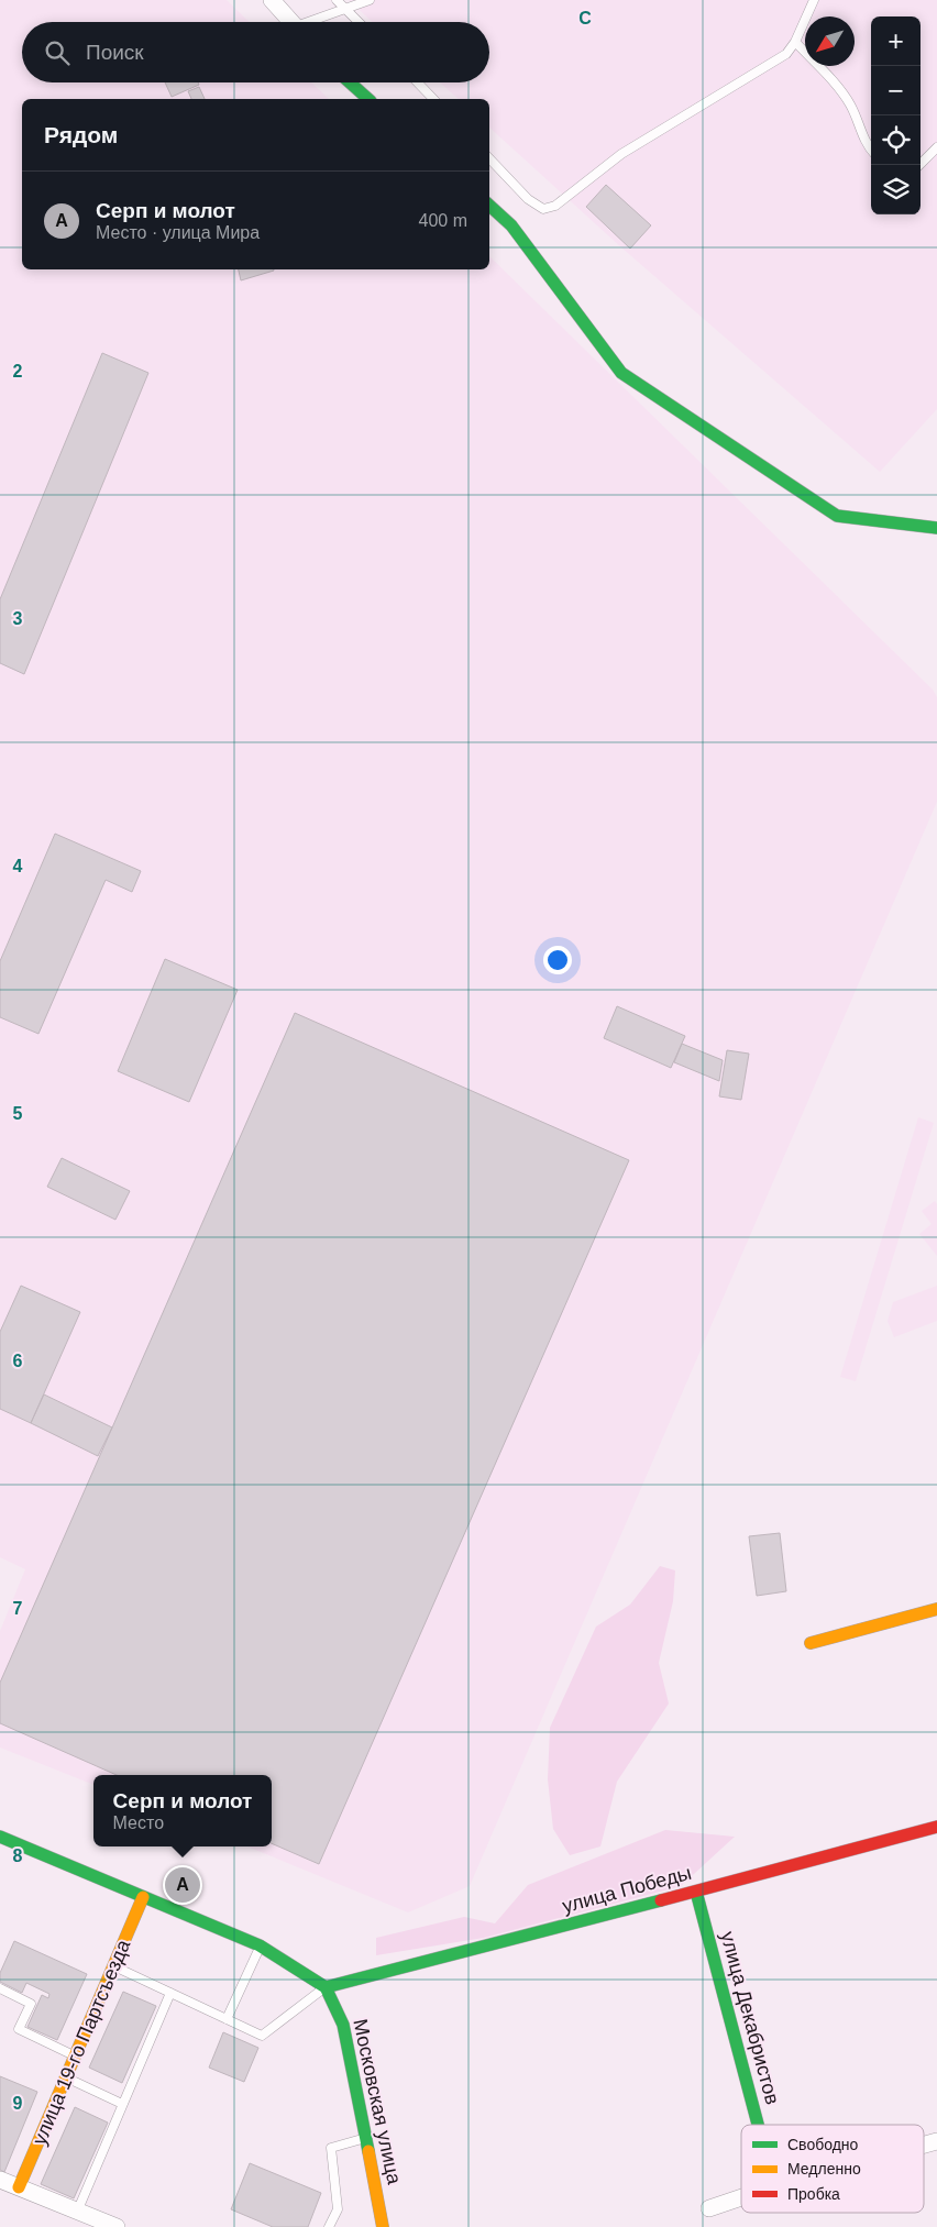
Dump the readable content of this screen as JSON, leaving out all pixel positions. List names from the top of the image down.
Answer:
{
  "streets": {
    "street": [
      "улица Победы",
      "улица Декабристов",
      "улица 19-го Партсъезда",
      "Московская улица"
    ]
  },
  "crossings": [
    ["улица Победы", "улица Декабристов"],
    ["улица Победы", "Московская улица"]
  ],
  "legend": ["Свободно", "Медленно", "Пробка"],
  "north": "bottom left",
  "page": {
    "map_buttons": ["+", "−"],
    "search": "Поиск",
    "heading": "Рядом",
    "list": [
      {
        "mark": "A",
        "name": "Серп и молот",
        "note": "Место · улица Мира",
        "value": "400 m"
      }
    ],
    "popup": ["Серп и молот", "Место"],
    "pins": "A"
  },
  "grid": {
    "columns": ["C"],
    "rows": [
      "2",
      "3",
      "4",
      "5",
      "6",
      "7",
      "8",
      "9"
    ]
  }
}
